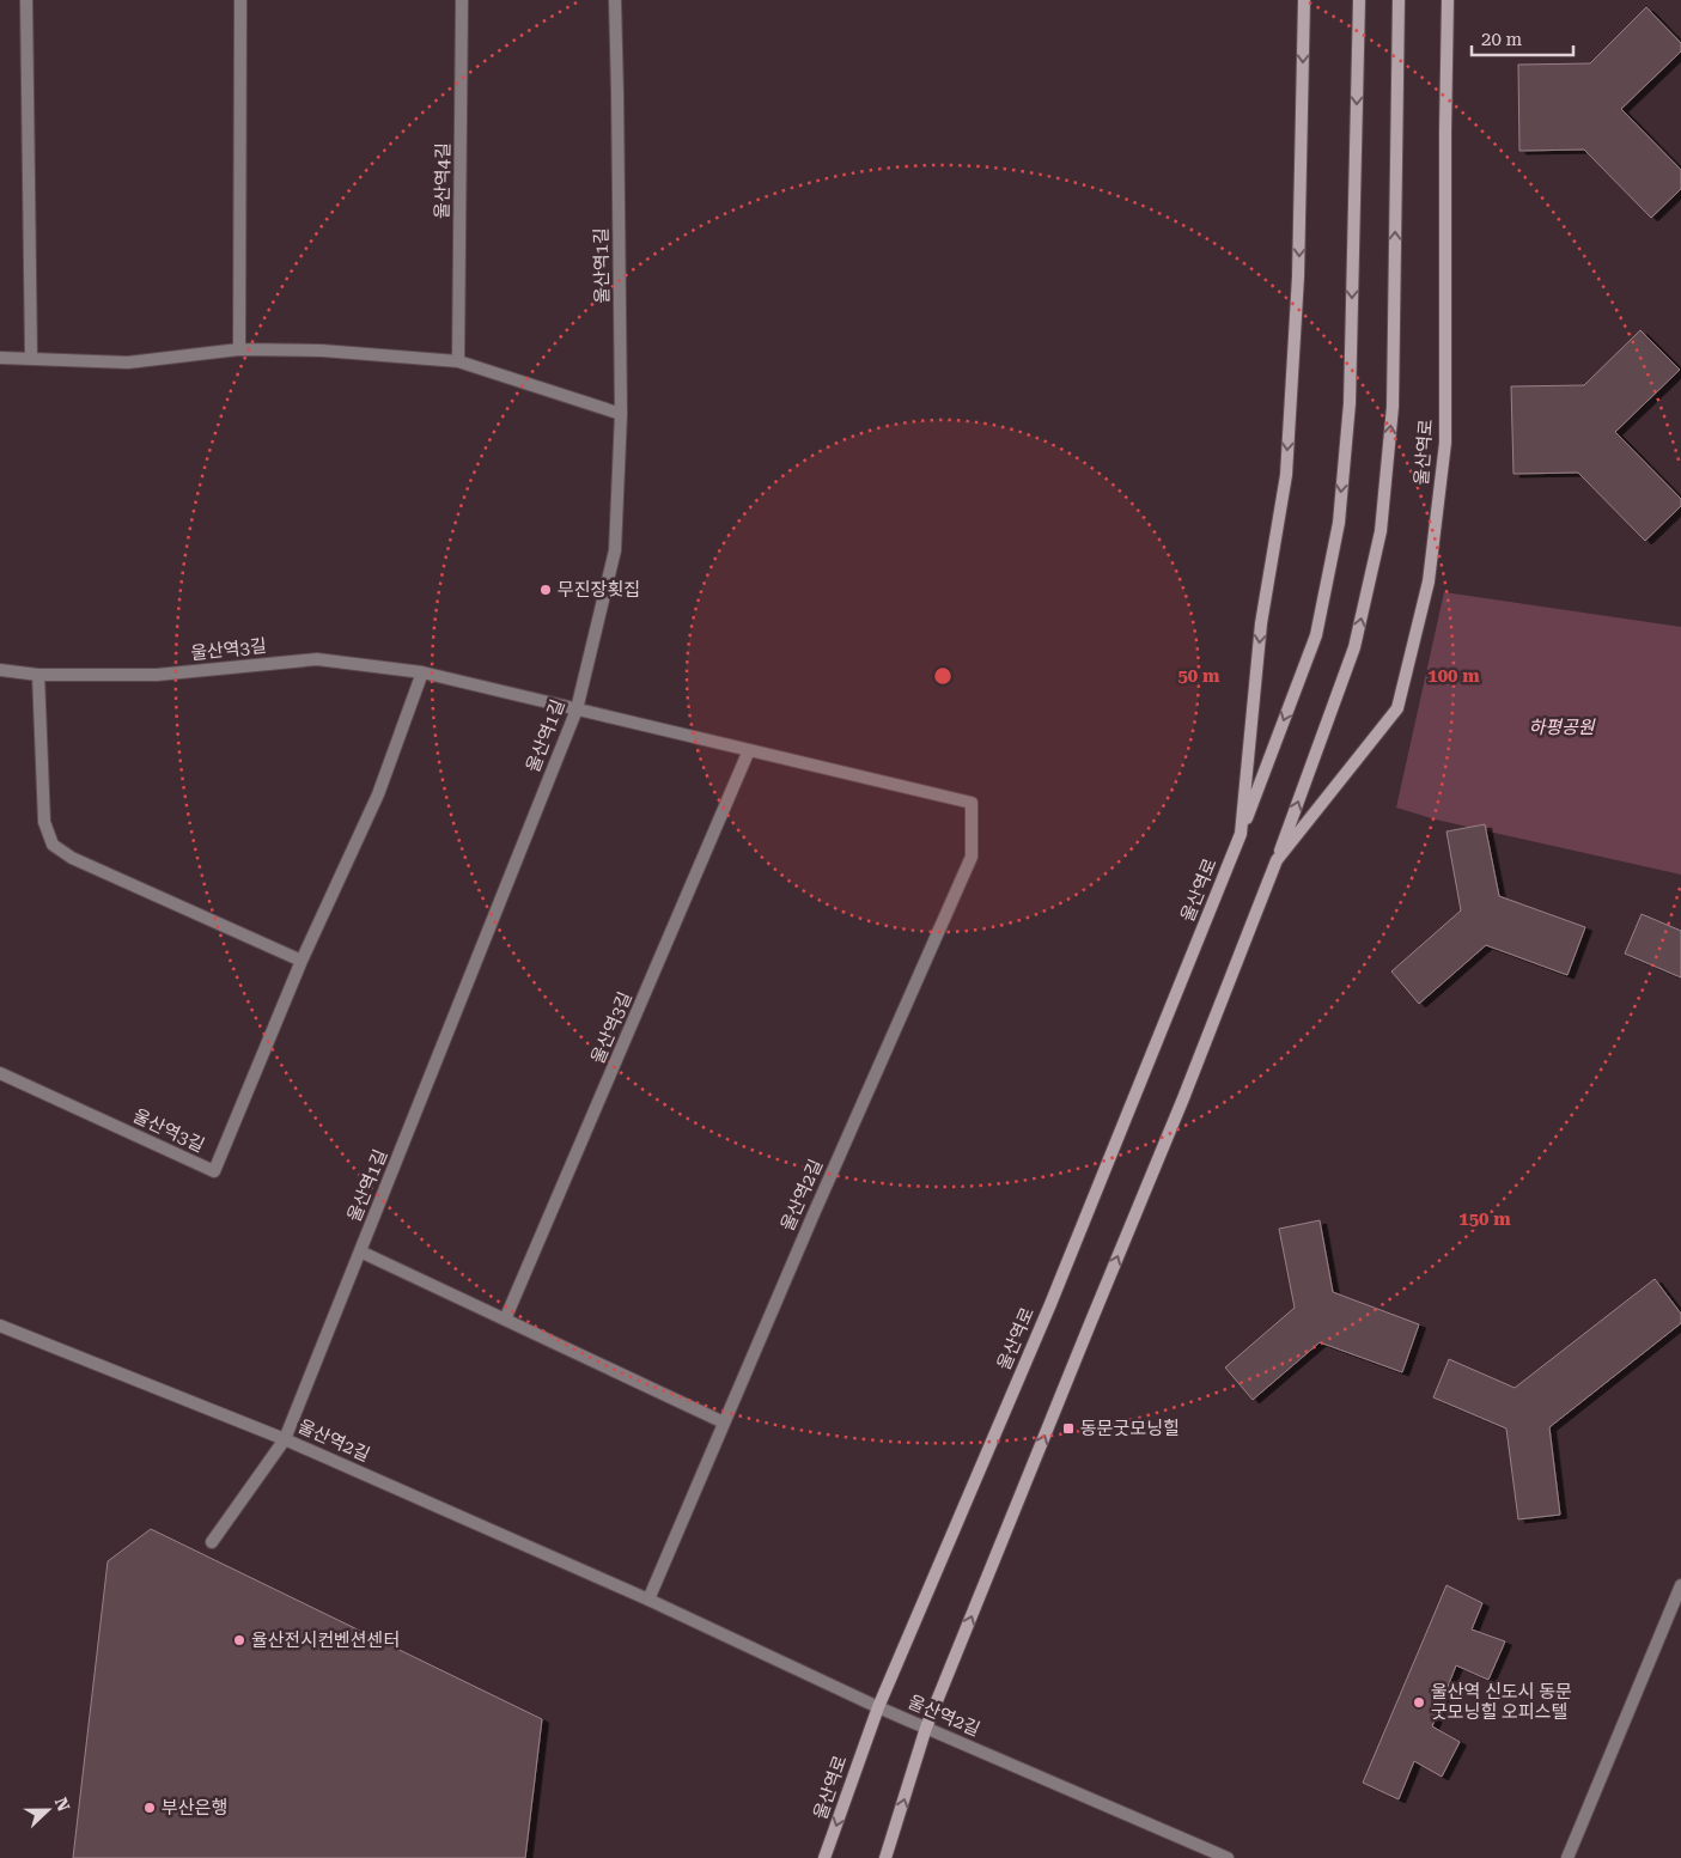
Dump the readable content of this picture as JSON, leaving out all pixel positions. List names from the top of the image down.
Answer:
{
  "streets": {
    "main road": ["울산역로"],
    "street": [
      "울산역4길",
      "울산역1길",
      "울산역3길",
      "울산역2길"
    ]
  },
  "crossings": [
    ["울산역1길", "울산역3길"],
    ["울산역1길", "울산역2길"],
    ["울산역로", "울산역2길"],
    ["울산역3길", "울산역2길"]
  ],
  "parks": ["하평공원"],
  "places": {
    "other": [
      "무진장횟집",
      "율산전시컨벤션센터",
      "울산역 신도시 동문 굿모닝힐 오피스텔",
      "부산은행"
    ],
    "transit": ["동문굿모닝힐"]
  },
  "scale_bar": "20 m",
  "north": "right",
  "rings": ["50 m", "100 m", "150 m"]
}
